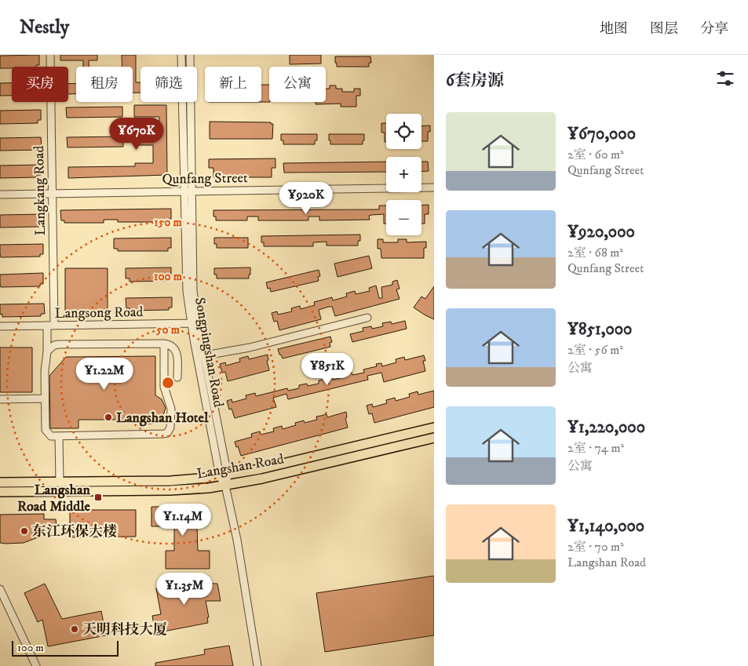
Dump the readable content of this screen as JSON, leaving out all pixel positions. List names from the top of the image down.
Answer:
{
  "streets": {
    "main road": ["Langshan Road"],
    "street": [
      "Qunfang Street",
      "Langkang Road",
      "Langsong Road",
      "Songpingshan Road"
    ]
  },
  "crossings": [
    ["Qunfang Street", "Langkang Road"],
    ["Qunfang Street", "Songpingshan Road"],
    ["Langkang Road", "Langsong Road"],
    ["Langsong Road", "Songpingshan Road"],
    ["Songpingshan Road", "Langshan Road"]
  ],
  "places": {
    "other": ["Langshan Hotel", "东江环保大楼", "天明科技大厦"],
    "transit": ["Langshan Road Middle"]
  },
  "scale_bar": "100 m",
  "page": {
    "header": "Nestly",
    "nav": ["地图", "图层", "分享"],
    "heading": "6套房源",
    "chip": [
      "买房",
      "租房",
      "筛选",
      "新上",
      "公寓"
    ],
    "list": [
      {
        "name": "¥670,000",
        "note": "2室 · 60 m² · Qunfang Street"
      },
      {
        "name": "¥920,000",
        "note": "2室 · 68 m² · Qunfang Street"
      },
      {
        "name": "¥851,000",
        "note": "2室 · 56 m² · 公寓"
      },
      {
        "name": "¥1,220,000",
        "note": "2室 · 74 m² · 公寓"
      },
      {
        "name": "¥1,140,000",
        "note": "2室 · 70 m² · Langshan Road"
      }
    ],
    "map_buttons": ["+", "−"],
    "price": [
      "¥670K",
      "¥920K",
      "¥851K",
      "¥1.22M",
      "¥1.14M",
      "¥1.35M"
    ],
    "scale": "100 m"
  },
  "rings": ["150 m", "100 m", "50 m"]
}
